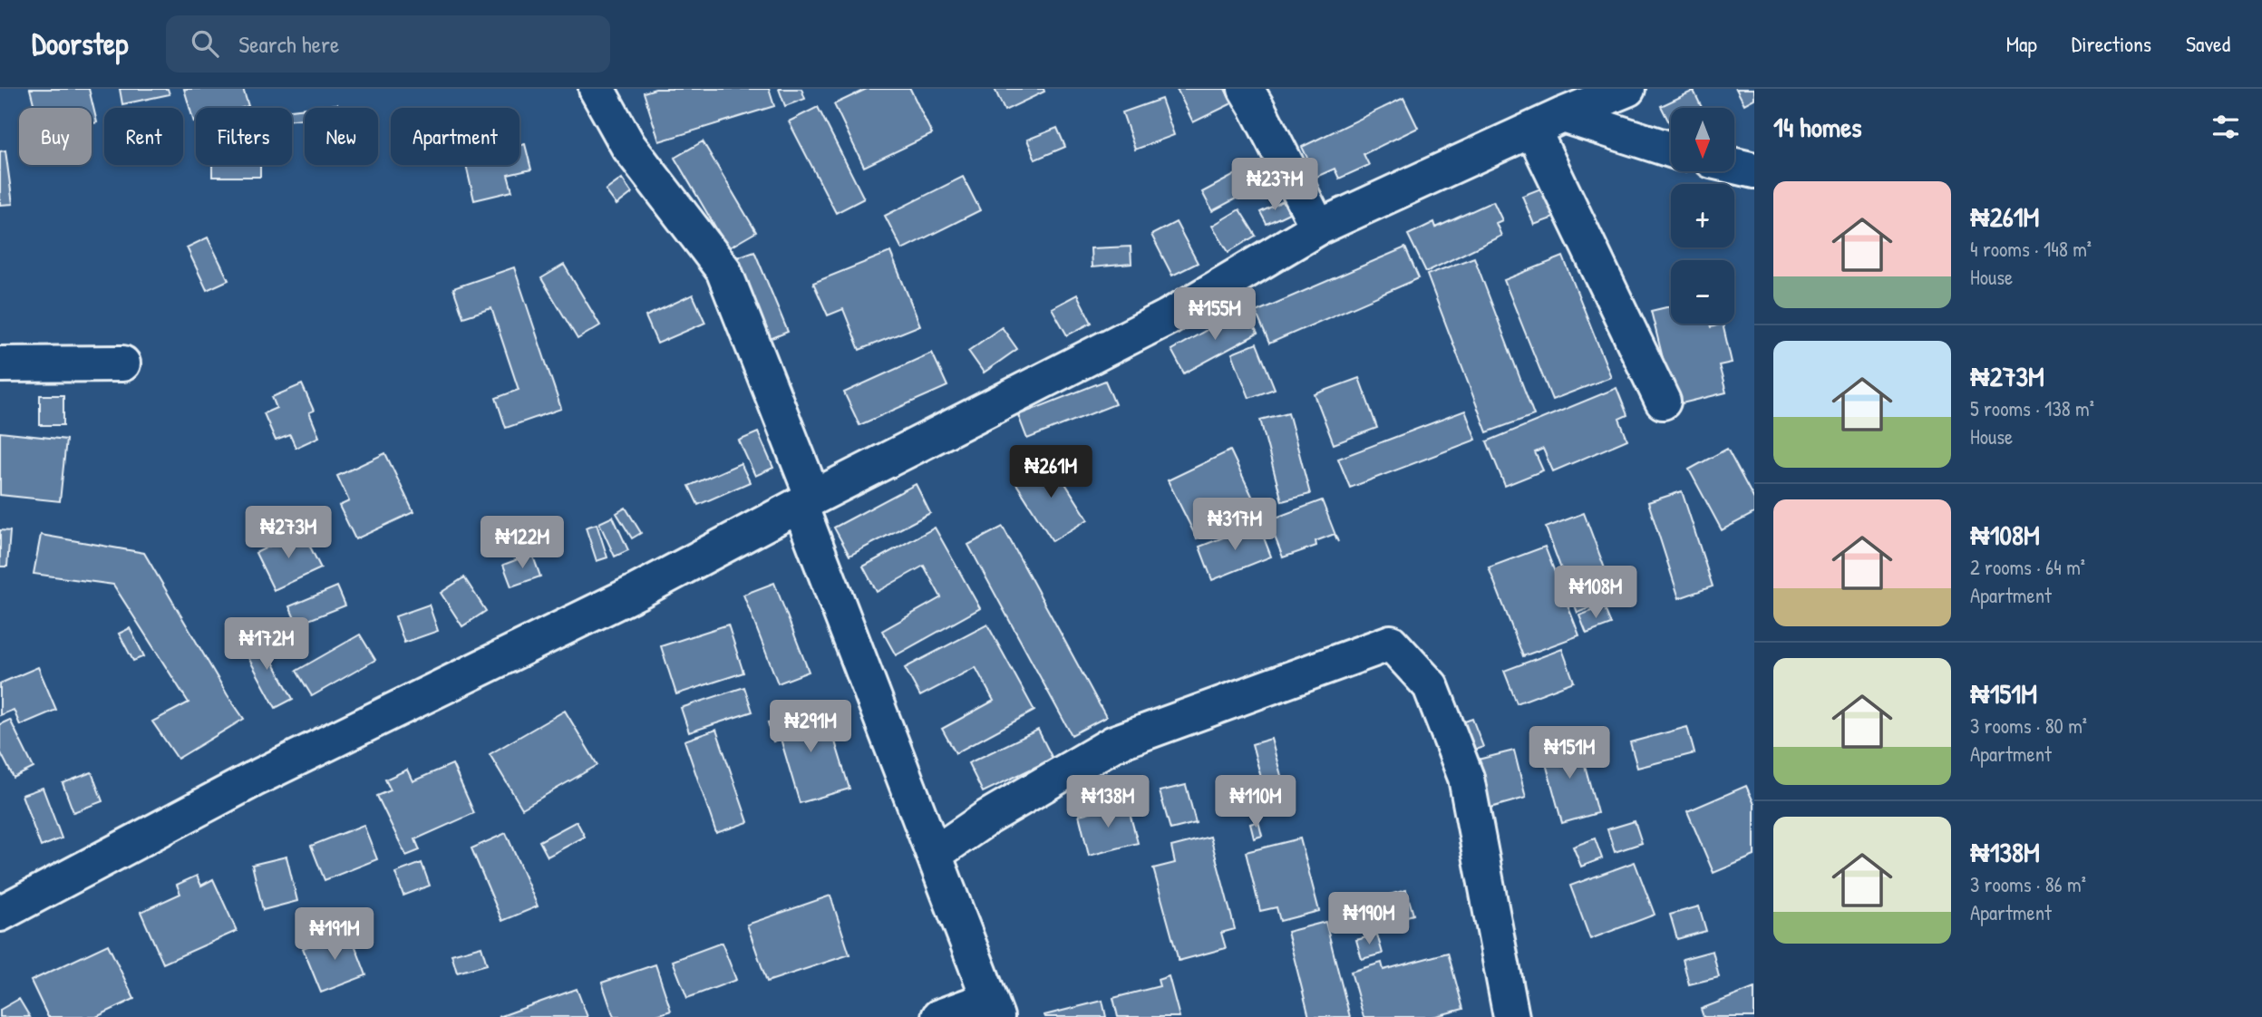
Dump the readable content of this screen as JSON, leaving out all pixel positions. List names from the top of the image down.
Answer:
{
  "north": "bottom",
  "page": {
    "header": "Doorstep",
    "search": "Search here",
    "nav": ["Map", "Directions", "Saved"],
    "heading": "14 homes",
    "map_buttons": ["+", "−"],
    "chip": [
      "Buy",
      "Rent",
      "Filters",
      "New",
      "Apartment"
    ],
    "price": [
      "₦237M",
      "₦155M",
      "₦261M",
      "₦317M",
      "₦273M",
      "₦122M",
      "₦108M",
      "₦172M",
      "₦291M",
      "₦151M",
      "₦138M",
      "₦110M",
      "₦190M",
      "₦191M"
    ],
    "list": [
      {
        "name": "₦261M",
        "note": "4 rooms · 148 m² · House"
      },
      {
        "name": "₦273M",
        "note": "5 rooms · 138 m² · House"
      },
      {
        "name": "₦108M",
        "note": "2 rooms · 64 m² · Apartment"
      },
      {
        "name": "₦151M",
        "note": "3 rooms · 80 m² · Apartment"
      },
      {
        "name": "₦138M",
        "note": "3 rooms · 86 m² · Apartment"
      }
    ]
  }
}
